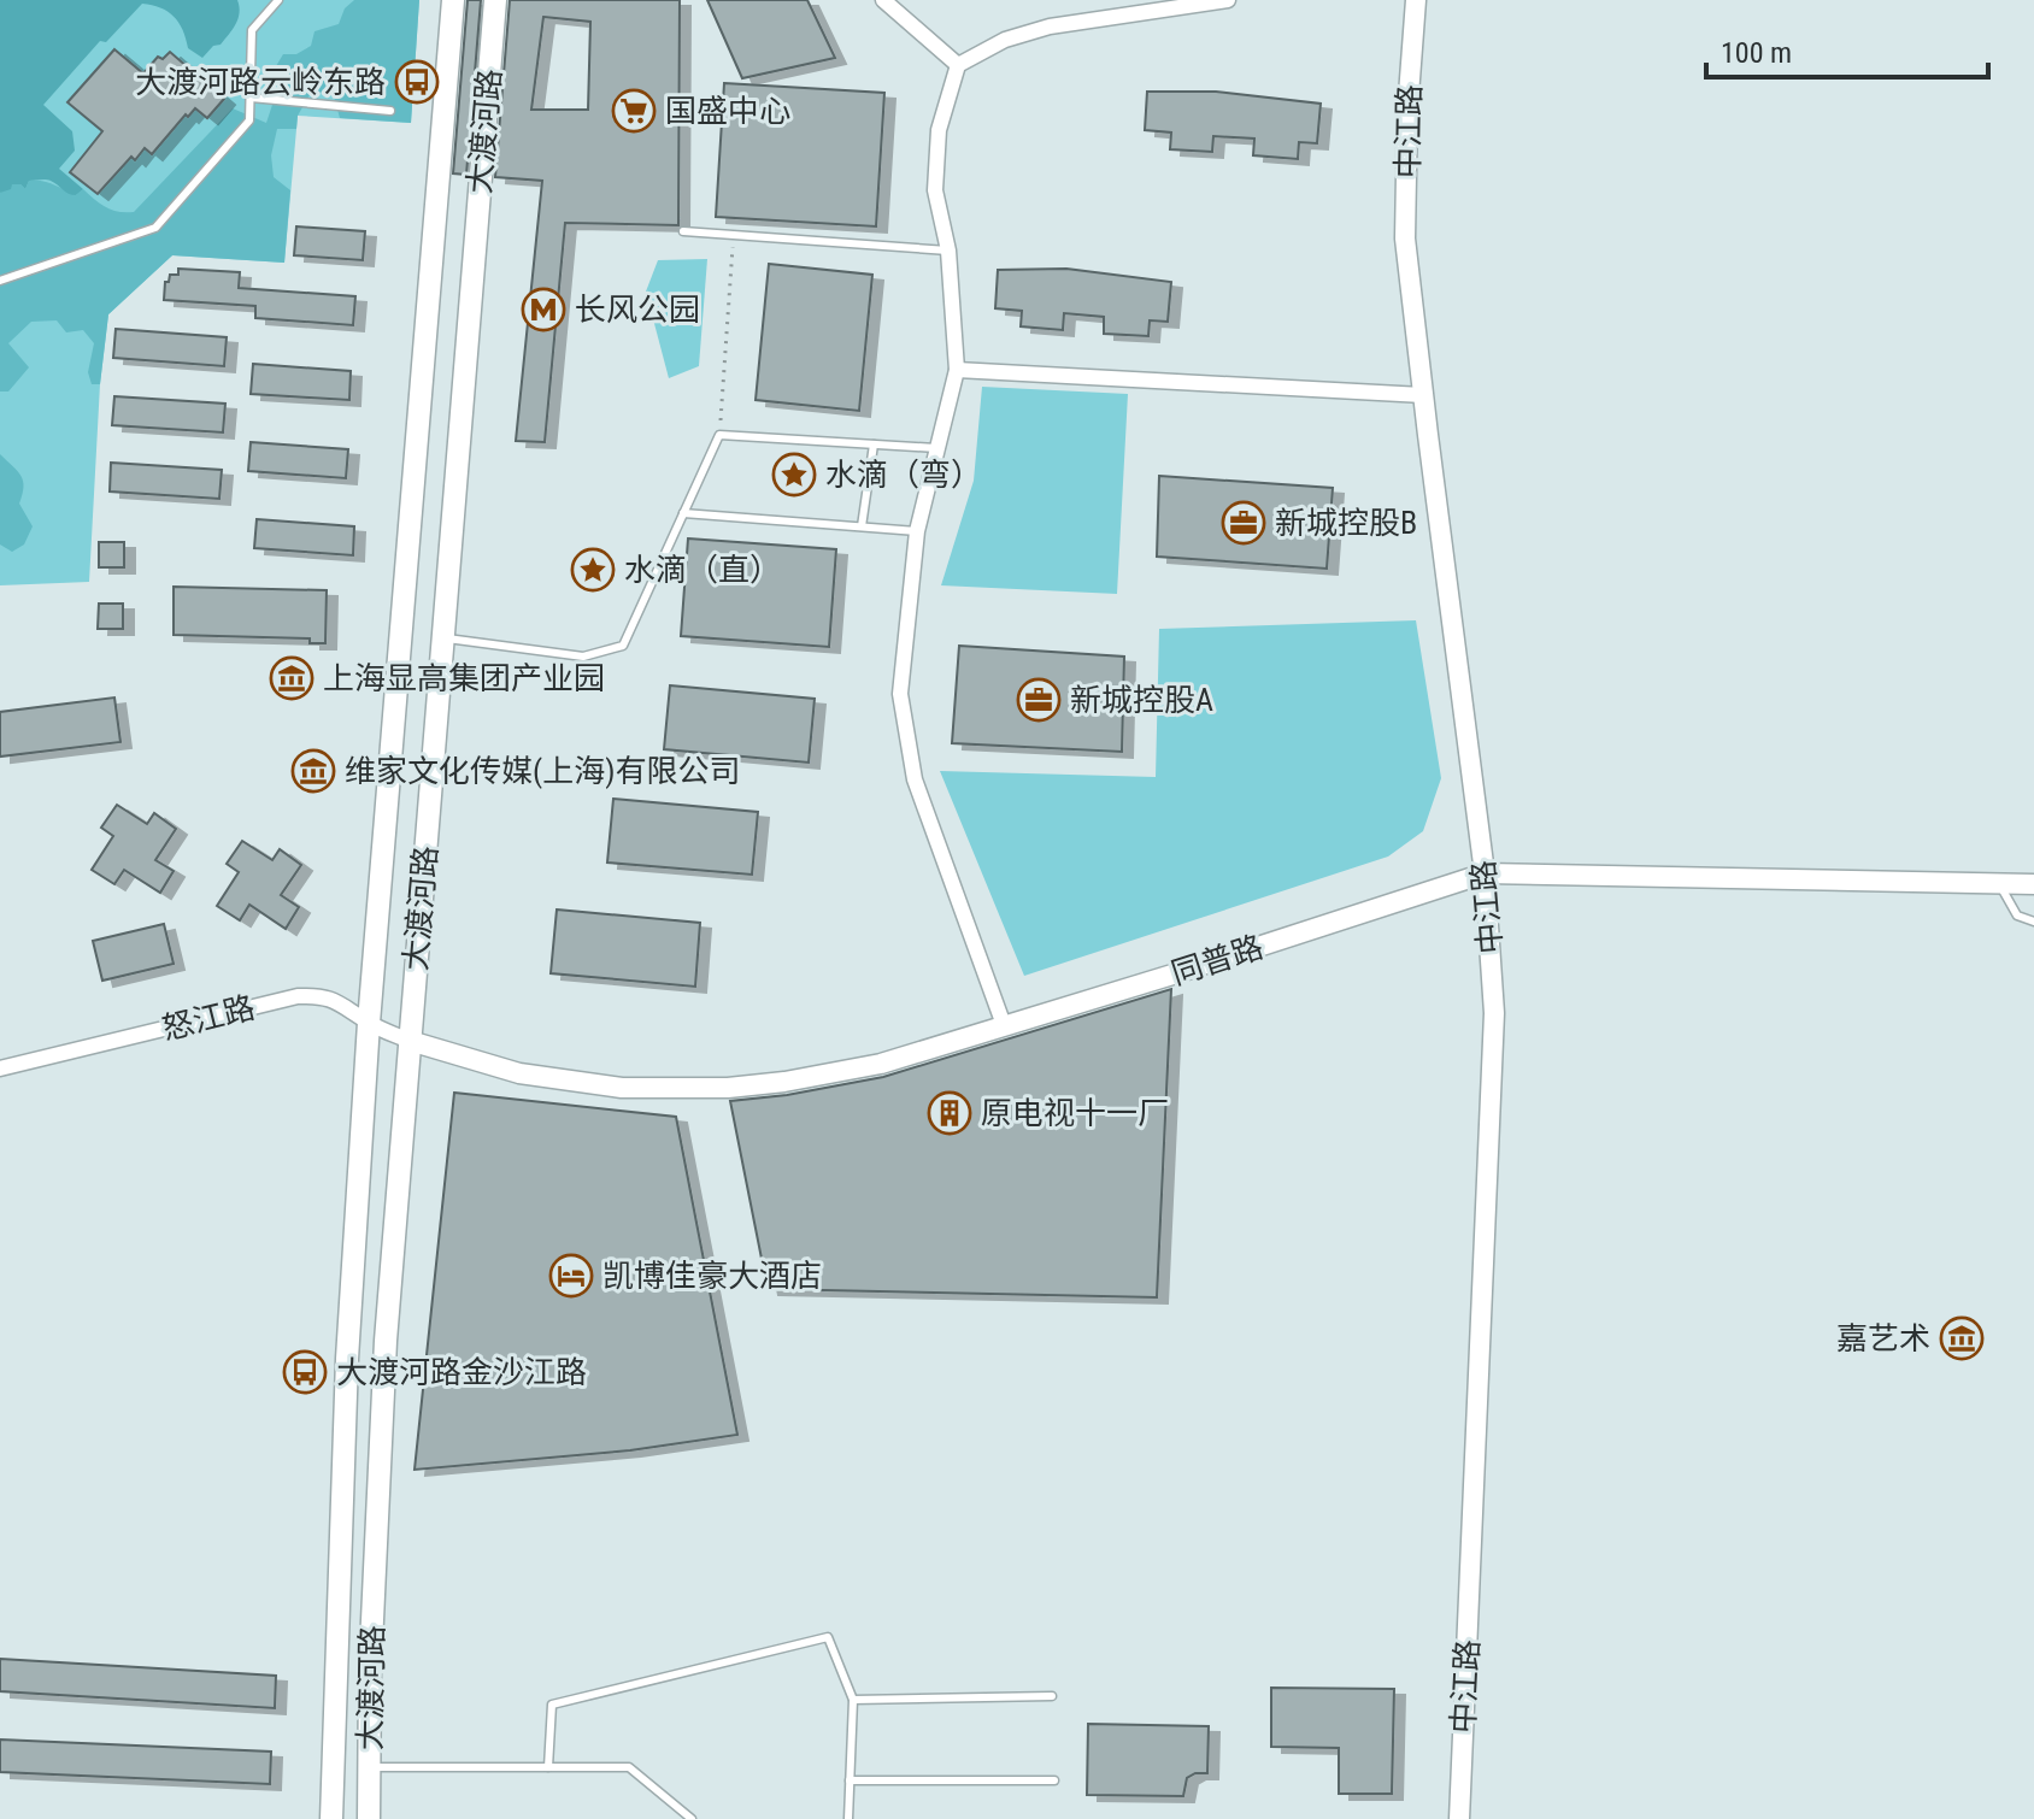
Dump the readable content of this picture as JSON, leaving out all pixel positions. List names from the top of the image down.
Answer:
{
  "streets": {
    "main road": ["大渡河路"],
    "street": ["中江路", "同普路", "怒江路"]
  },
  "crossings": [
    ["大渡河路", "同普路"],
    ["大渡河路", "怒江路"],
    ["中江路", "同普路"],
    ["同普路", "怒江路"]
  ],
  "places": {
    "bus stop": ["大渡河路云岭东路", "大渡河路金沙江路"],
    "supermarket": ["国盛中心"],
    "metro station": ["长风公园"],
    "place": ["水滴（弯）", "水滴（直）"],
    "office": ["新城控股B", "新城控股A"],
    "museum": ["上海显高集团产业园", "维家文化传媒(上海)有限公司", "嘉艺术"],
    "building": ["原电视十一厂"],
    "hotel": ["凯博佳豪大酒店"]
  },
  "scale_bar": "100 m"
}
